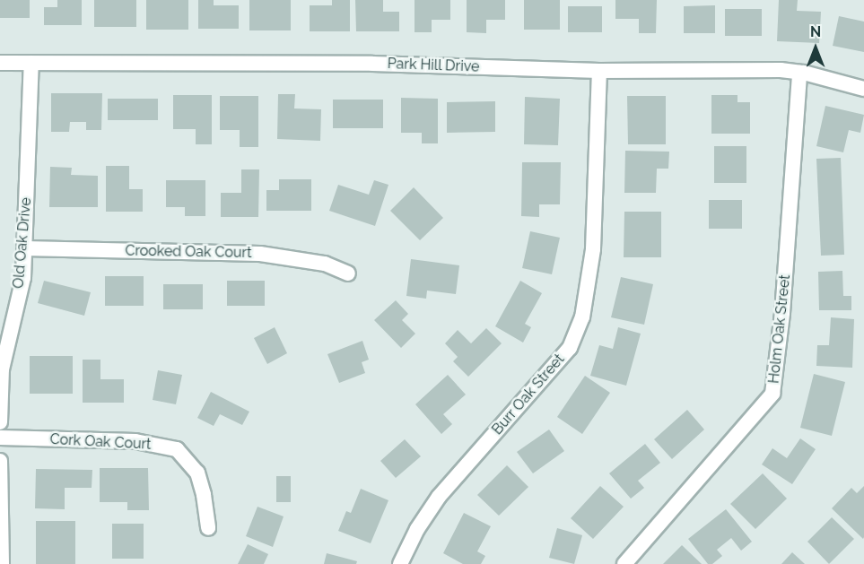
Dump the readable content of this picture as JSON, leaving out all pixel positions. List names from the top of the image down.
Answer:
{
  "streets": {
    "street": [
      "Park Hill Drive",
      "Old Oak Drive",
      "Crooked Oak Court",
      "Holm Oak Street",
      "Burr Oak Street",
      "Cork Oak Court"
    ]
  },
  "crossings": [
    ["Park Hill Drive", "Old Oak Drive"],
    ["Park Hill Drive", "Holm Oak Street"],
    ["Park Hill Drive", "Burr Oak Street"],
    ["Old Oak Drive", "Crooked Oak Court"]
  ],
  "north": "top"
}
